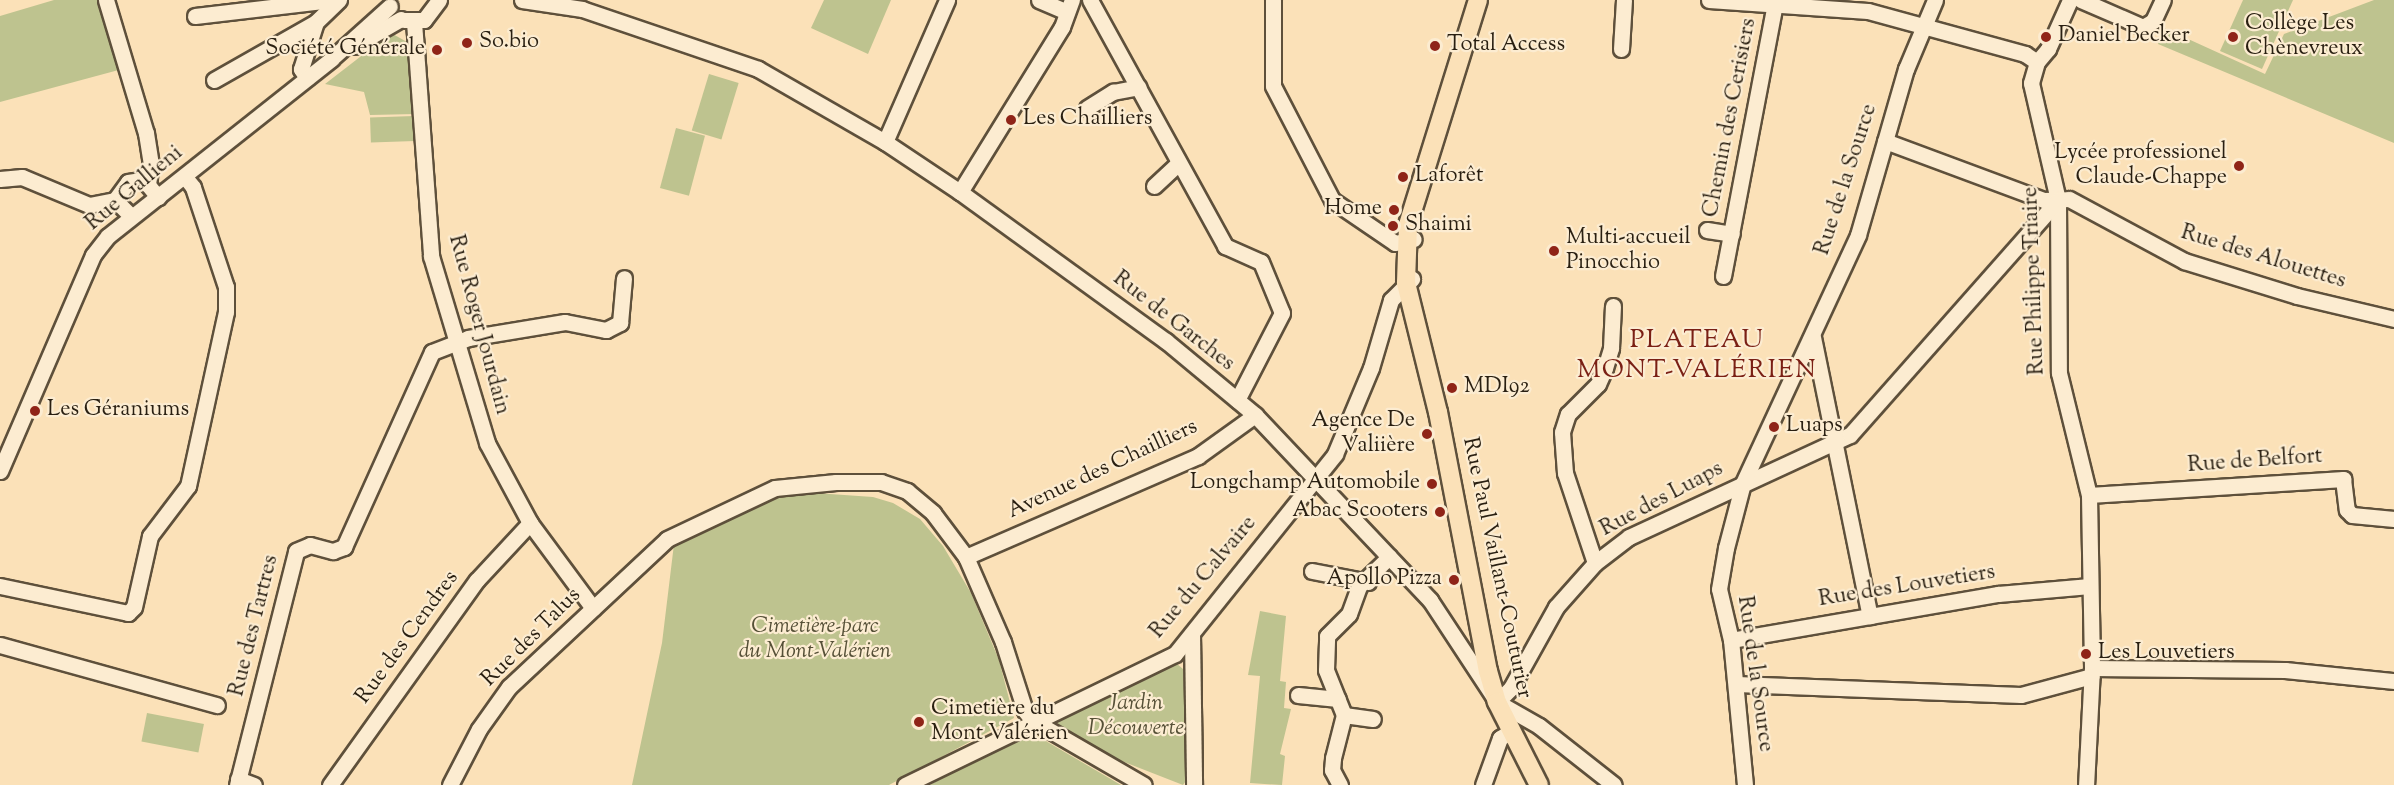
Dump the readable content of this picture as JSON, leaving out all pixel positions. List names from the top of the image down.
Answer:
{
  "streets": {
    "main road": ["Rue Paul Vaillant-Couturier"],
    "street": [
      "Chemin des Cerisiers",
      "Rue de la Source",
      "Rue Gallieni",
      "Rue des Alouettes",
      "Rue Philippe Triaire",
      "Rue de Garches",
      "Rue Roger Jourdain",
      "Rue de Belfort",
      "Avenue des Chailliers",
      "Rue des Luaps",
      "Rue du Calvaire",
      "Rue des Louvetiers",
      "Rue des Tartres",
      "Rue des Cendres",
      "Rue des Talus"
    ]
  },
  "crossings": [
    ["Rue de la Source", "Rue des Alouettes"],
    ["Rue de la Source", "Rue des Luaps"],
    ["Rue de la Source", "Rue des Louvetiers"],
    ["Rue Gallieni", "Rue Roger Jourdain"],
    ["Rue des Alouettes", "Rue Philippe Triaire"],
    ["Rue des Alouettes", "Rue des Luaps"],
    ["Rue Philippe Triaire", "Rue de Belfort"],
    ["Rue Philippe Triaire", "Rue des Luaps"],
    ["Rue Philippe Triaire", "Rue des Louvetiers"],
    ["Rue de Garches", "Avenue des Chailliers"],
    ["Rue de Garches", "Rue des Luaps"],
    ["Rue de Garches", "Rue Paul Vaillant-Couturier"],
    ["Rue de Garches", "Rue du Calvaire"],
    ["Rue Roger Jourdain", "Rue des Tartres"],
    ["Rue Roger Jourdain", "Rue des Cendres"],
    ["Rue Roger Jourdain", "Rue des Talus"],
    ["Avenue des Chailliers", "Rue des Talus"],
    ["Rue des Luaps", "Rue Paul Vaillant-Couturier"],
    ["Rue Paul Vaillant-Couturier", "Rue du Calvaire"],
    ["Rue du Calvaire", "Rue des Talus"]
  ],
  "districts": ["PLATEAU MONT-VALÉRIEN"],
  "parks": ["Cimetière-parc du Mont-Valérien", "Jardin Découverte"],
  "places": [
    "Daniel Becker",
    "Collège Les Chènevreux",
    "So.bio",
    "Total Access",
    "Société Générale",
    "Les Chailliers",
    "Lycée professionel Claude-Chappe",
    "Laforêt",
    "Home",
    "Shaimi",
    "Multi-accueil Pinocchio",
    "MDI92",
    "Les Géraniums",
    "Luaps",
    "Agence De Valiière",
    "Longchamp Automobile",
    "Abac Scooters",
    "Apollo Pizza",
    "Les Louvetiers",
    "Cimetière du Mont Valérien"
  ]
}
